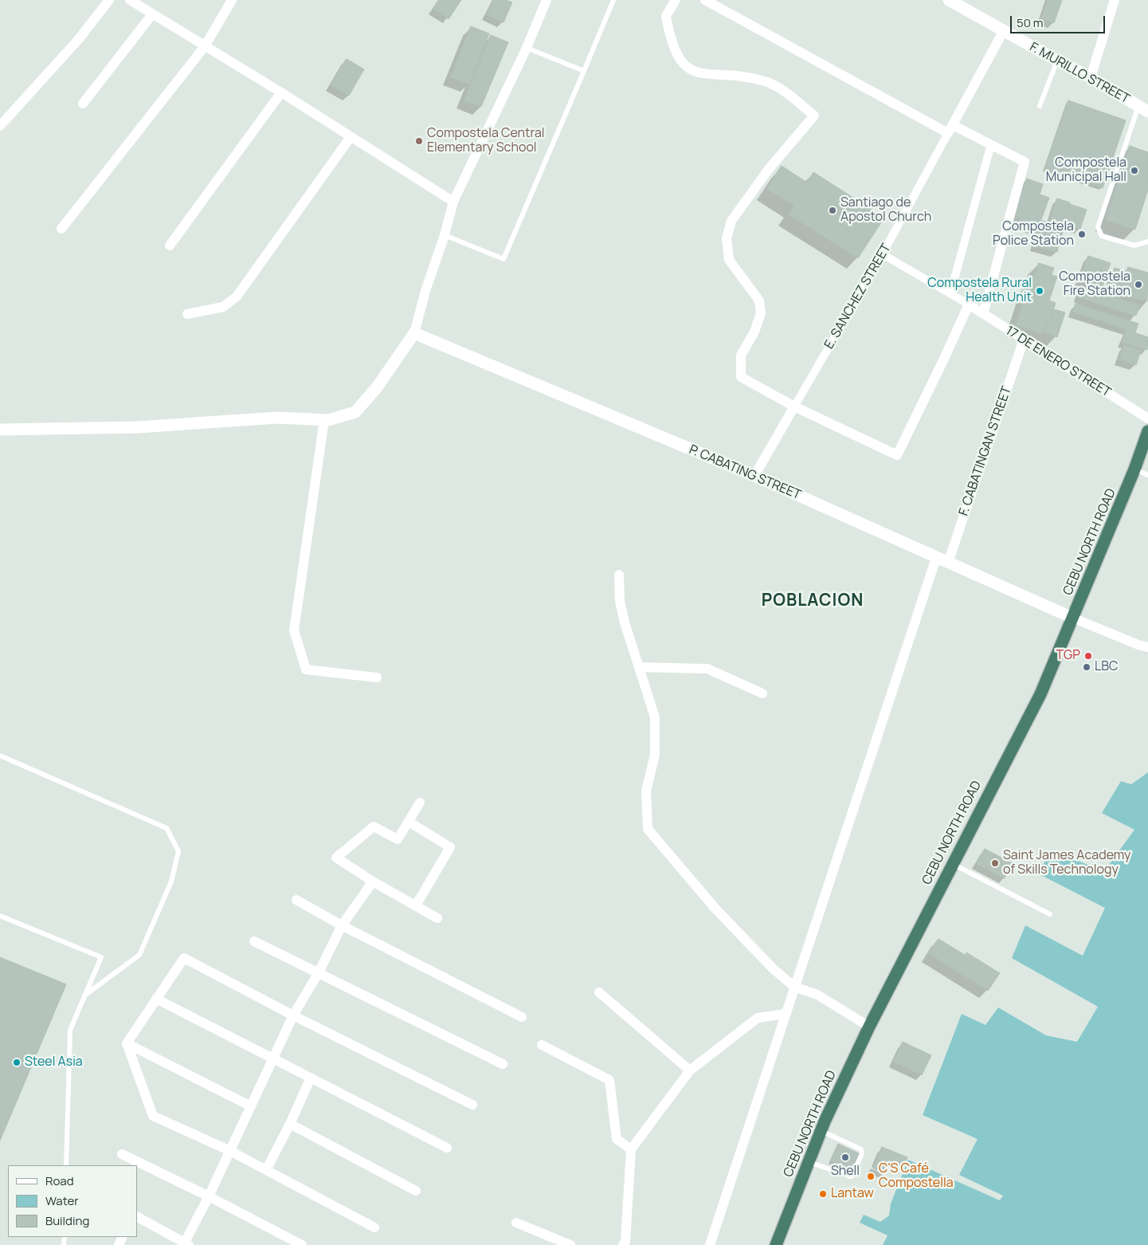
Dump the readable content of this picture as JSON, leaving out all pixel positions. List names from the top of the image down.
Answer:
{
  "streets": {
    "highway": ["CEBU NORTH ROAD"],
    "street": [
      "F. MURILLO STREET",
      "E. SANCHEZ STREET",
      "17 DE ENERO STREET",
      "F. CABATINGAN STREET",
      "P. CABATING STREET"
    ]
  },
  "crossings": [
    ["F. MURILLO STREET", "E. SANCHEZ STREET"],
    ["E. SANCHEZ STREET", "P. CABATING STREET"],
    ["17 DE ENERO STREET", "F. CABATINGAN STREET"],
    ["F. CABATINGAN STREET", "P. CABATING STREET"],
    ["P. CABATING STREET", "CEBU NORTH ROAD"]
  ],
  "districts": ["POBLACION"],
  "places": [
    "Compostela Central Elementary School",
    "Compostela Municipal Hall",
    "Santiago de Apostol Church",
    "Compostela Police Station",
    "Compostela Fire Station",
    "Compostela Rural Health Unit",
    "TGP",
    "LBC",
    "Saint James Academy of Skills Technology",
    "Steel Asia",
    "Shell",
    "C'S Café Compostella",
    "Lantaw"
  ],
  "legend": ["Road", "Water", "Building"],
  "scale_bar": "50 m"
}
